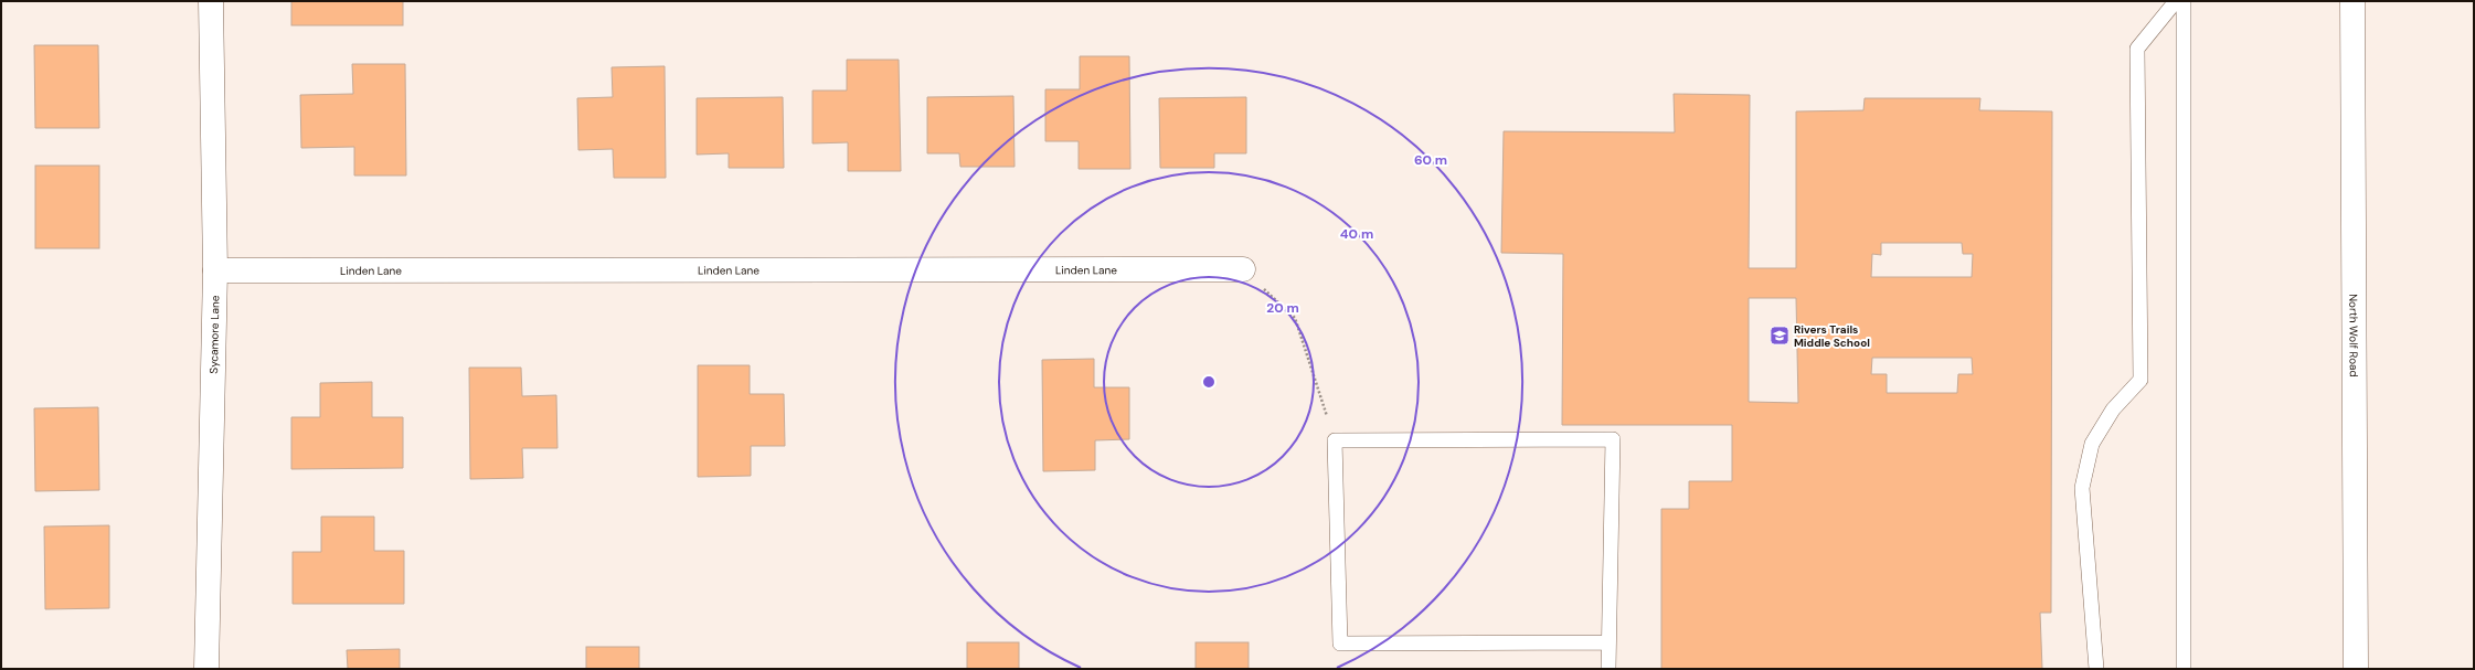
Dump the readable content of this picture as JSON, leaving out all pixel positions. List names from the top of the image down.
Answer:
{
  "streets": {
    "street": ["Linden Lane", "Sycamore Lane", "North Wolf Road"]
  },
  "crossings": [
    ["Linden Lane", "Sycamore Lane"]
  ],
  "places": {
    "school or university": ["Rivers Trails Middle School"]
  },
  "rings": ["60 m", "40 m", "20 m"]
}
